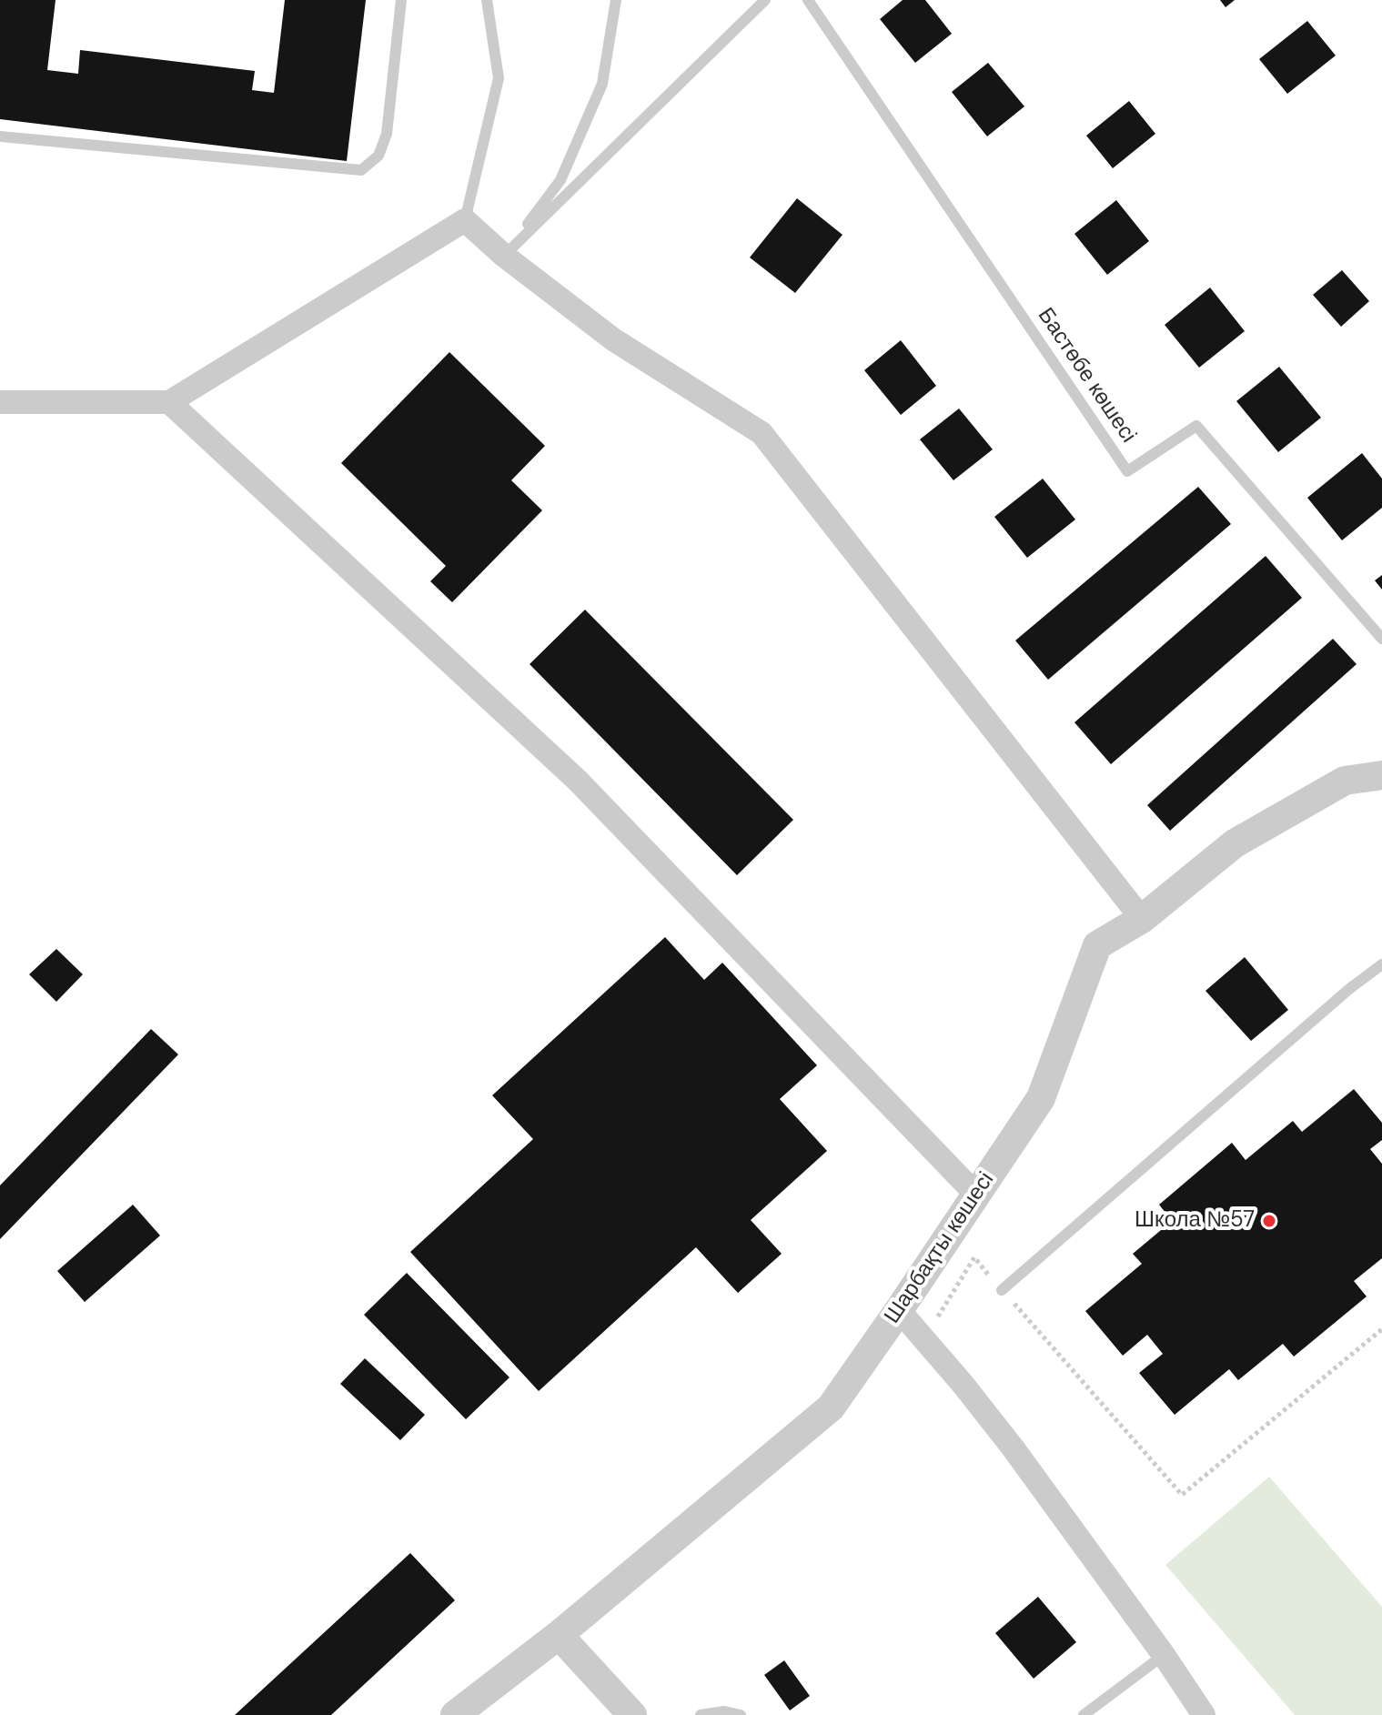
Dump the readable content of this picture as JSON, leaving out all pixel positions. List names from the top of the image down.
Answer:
{
  "streets": {
    "street": ["Шарбақты көшесі"],
    "lane": ["Бастөбе көшесі"]
  },
  "places": ["Школа №57"]
}
